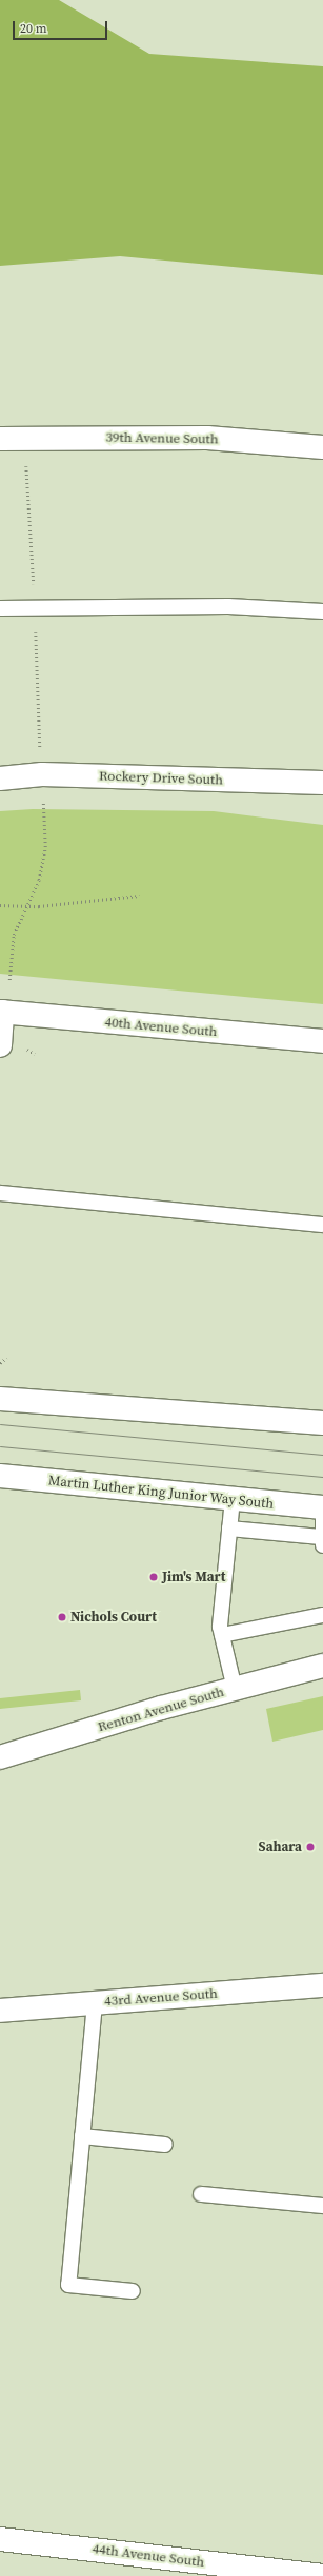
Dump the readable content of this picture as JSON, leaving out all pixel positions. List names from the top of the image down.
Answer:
{
  "streets": {
    "street": [
      "39th Avenue South",
      "Rockery Drive South",
      "40th Avenue South",
      "Martin Luther King Junior Way South",
      "Renton Avenue South",
      "43rd Avenue South",
      "44th Avenue South"
    ]
  },
  "places": ["Jim's Mart", "Nichols Court", "Sahara"],
  "scale_bar": "20 m"
}
